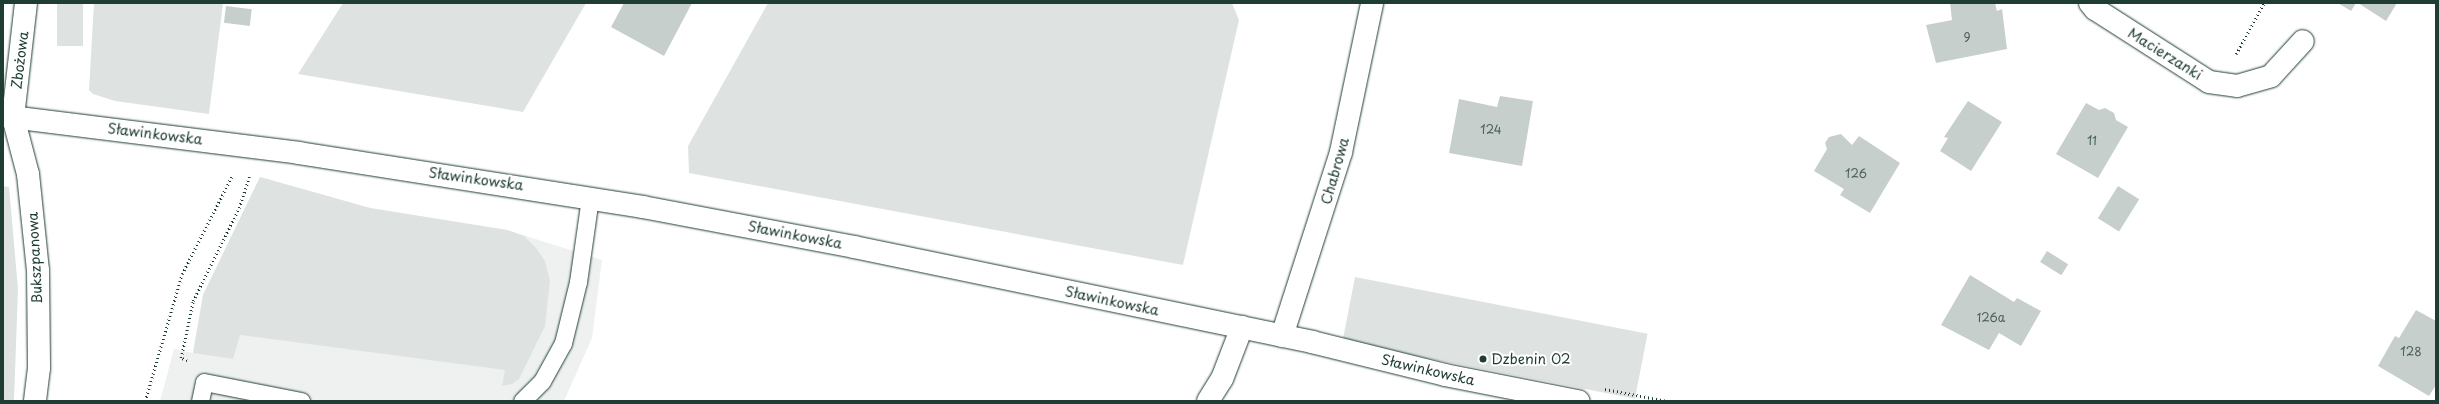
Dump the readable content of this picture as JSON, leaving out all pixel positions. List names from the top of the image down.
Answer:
{
  "streets": {
    "street": [
      "Macierzanki",
      "Zbożowa",
      "Sławinkowska",
      "Chabrowa",
      "Bukszpanowa"
    ]
  },
  "crossings": [
    ["Zbożowa", "Sławinkowska"],
    ["Zbożowa", "Bukszpanowa"],
    ["Sławinkowska", "Chabrowa"],
    ["Sławinkowska", "Bukszpanowa"]
  ],
  "places": ["Dzbenin 02"],
  "house_numbers": [
    "9",
    "124",
    "11",
    "126",
    "126a",
    "128"
  ]
}
